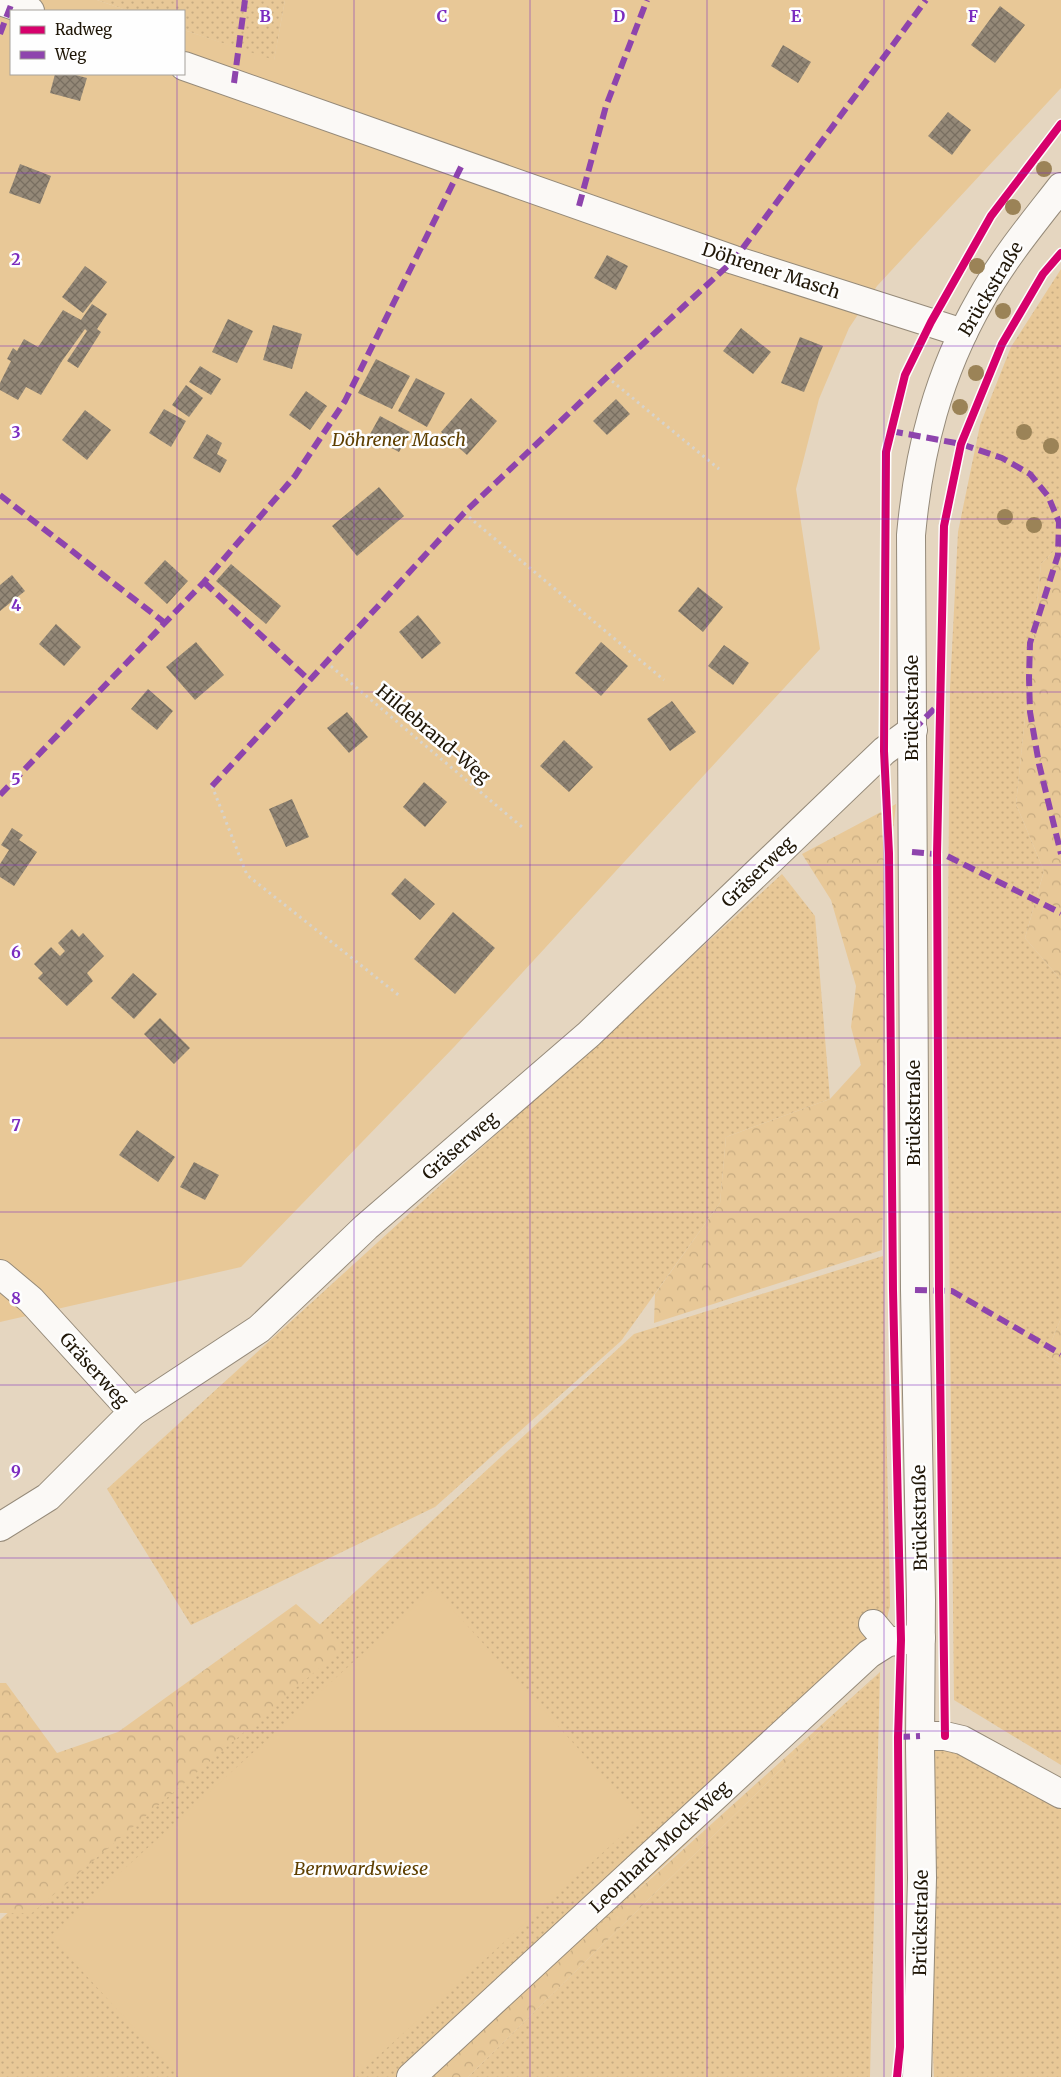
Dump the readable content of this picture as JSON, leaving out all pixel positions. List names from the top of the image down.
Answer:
{
  "streets": {
    "street": [
      "Döhrener Masch",
      "Brückstraße",
      "Gräserweg",
      "Leonhard-Mock-Weg"
    ],
    "path": ["Hildebrand-Weg"]
  },
  "crossings": [
    ["Döhrener Masch", "Brückstraße"],
    ["Brückstraße", "Gräserweg"],
    ["Brückstraße", "Leonhard-Mock-Weg"]
  ],
  "parks": ["Döhrener Masch", "Bernwardswiese"],
  "legend": ["Radweg", "Weg"],
  "grid": {
    "columns": [
      "B",
      "C",
      "D",
      "E",
      "F"
    ],
    "rows": [
      "2",
      "3",
      "4",
      "5",
      "6",
      "7",
      "8",
      "9"
    ]
  }
}
